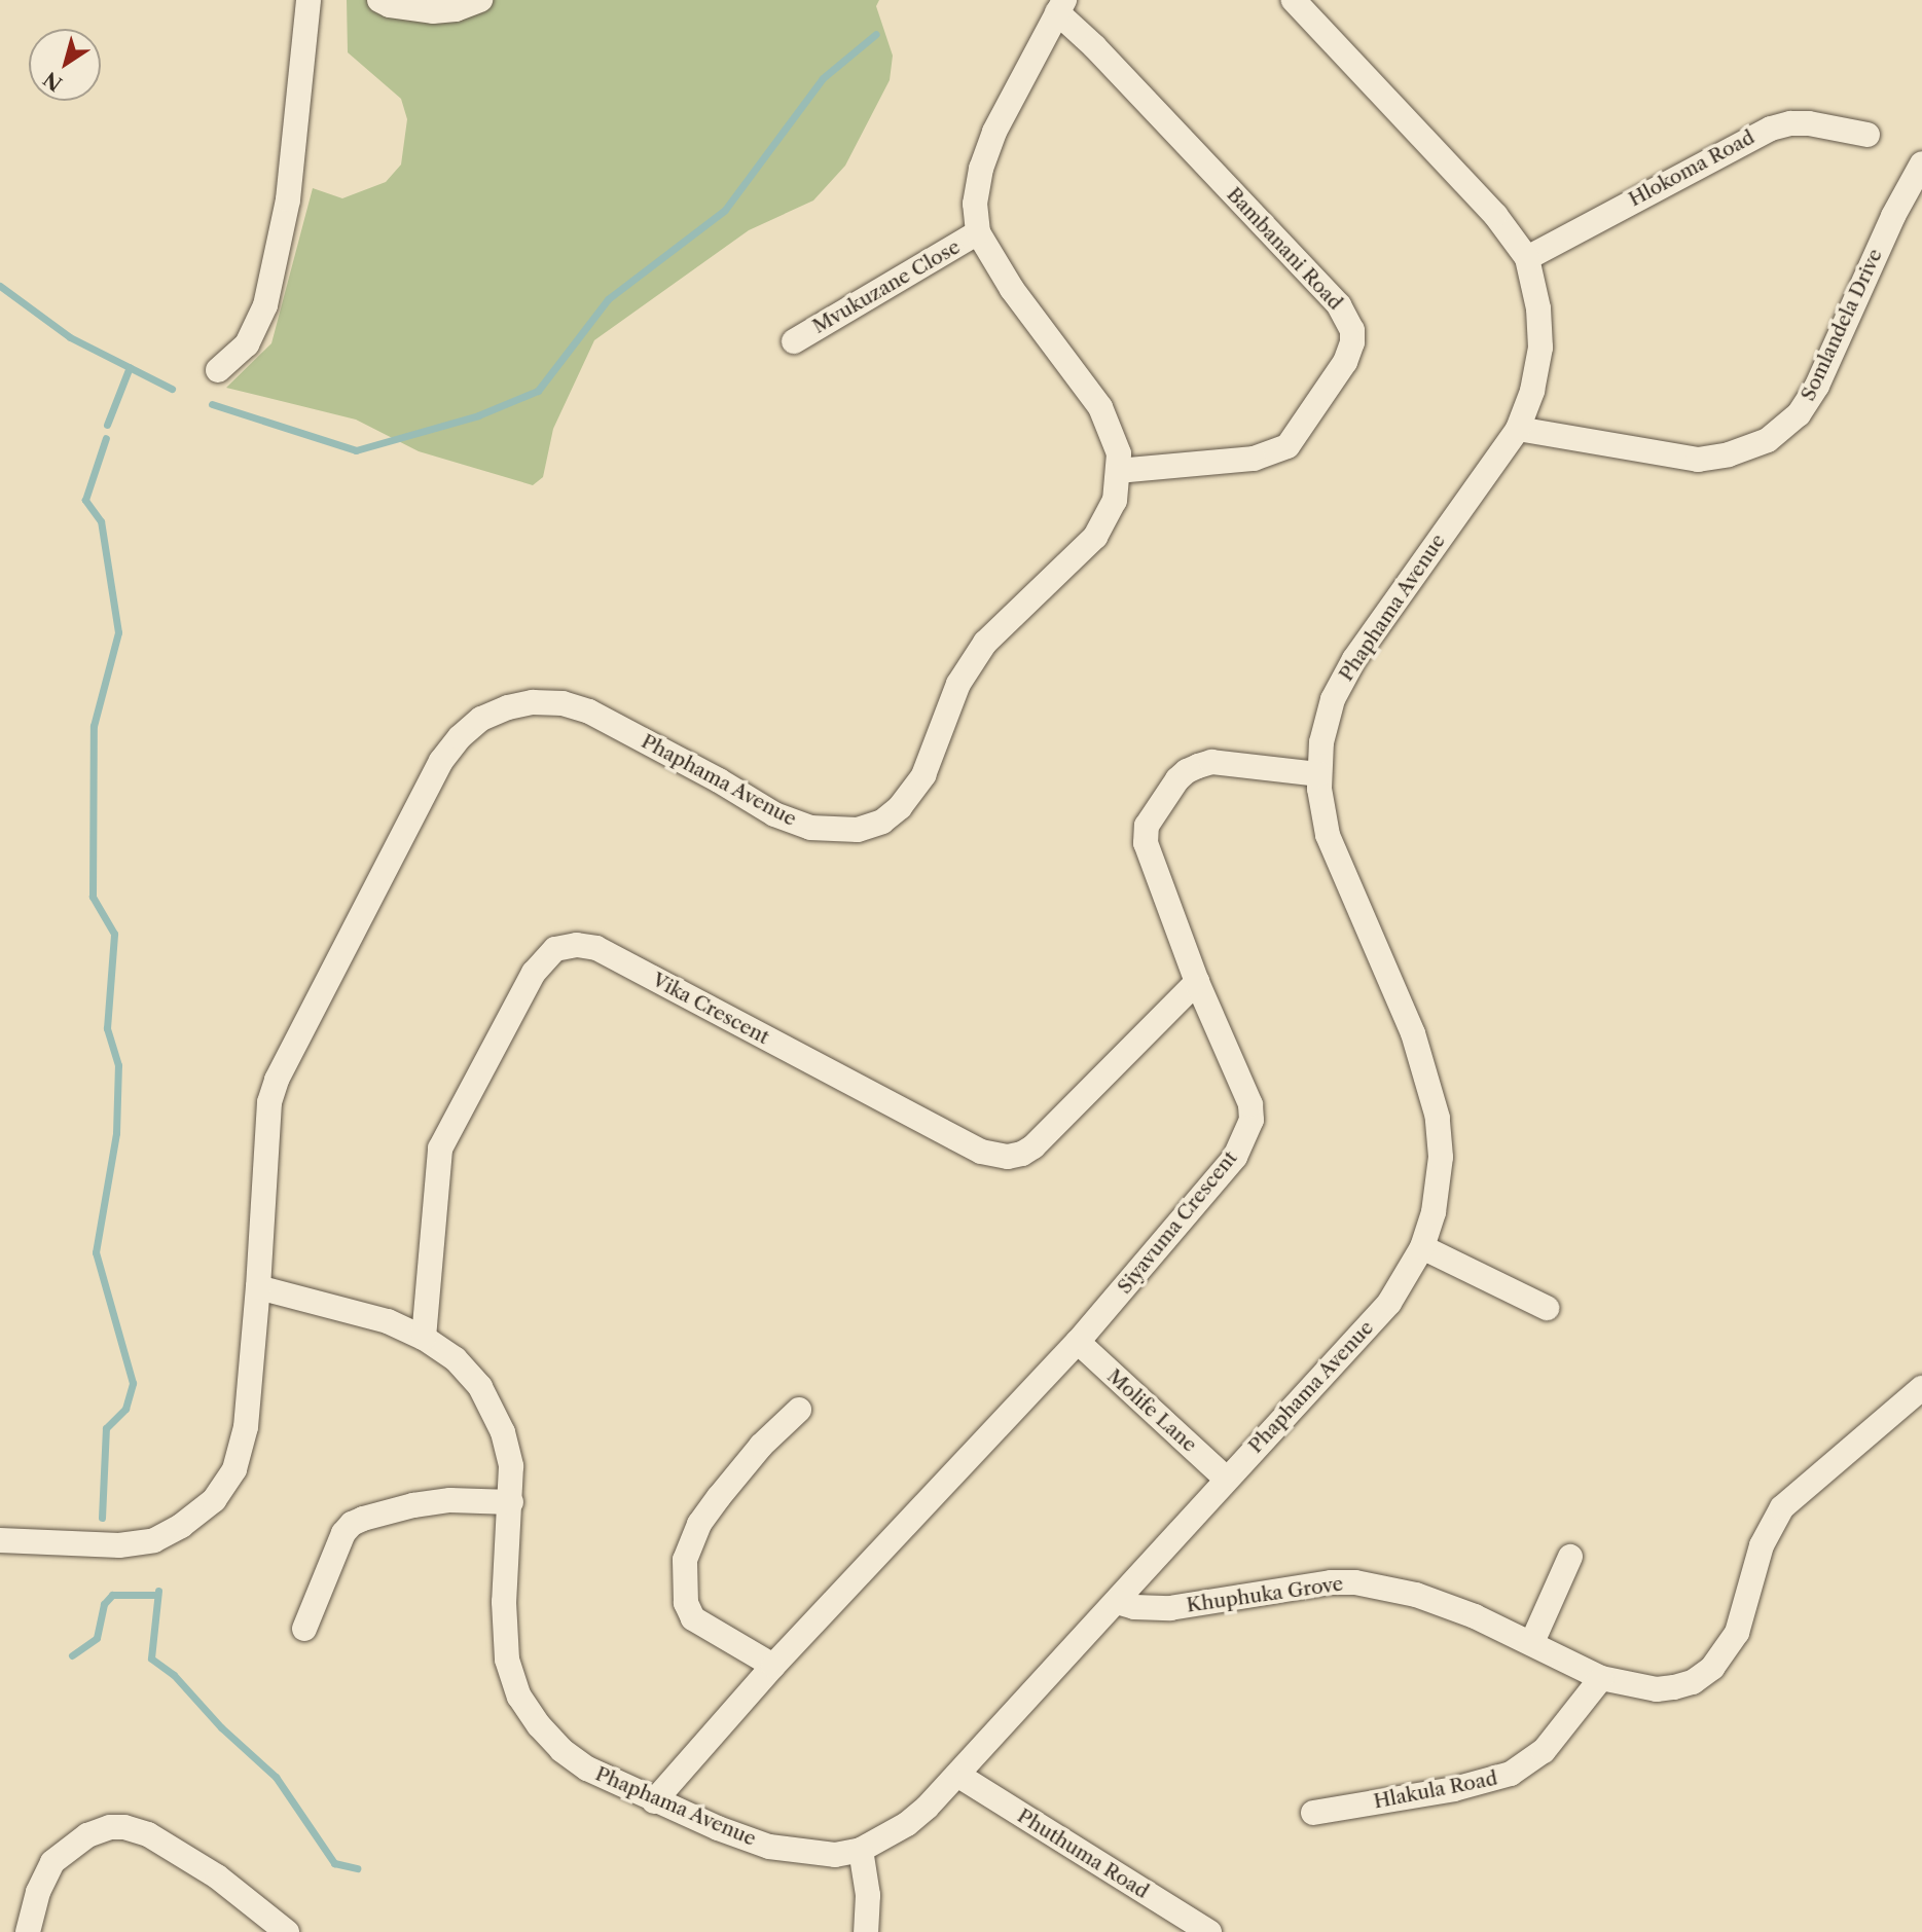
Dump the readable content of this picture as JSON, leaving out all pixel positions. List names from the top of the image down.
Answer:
{
  "streets": {
    "street": [
      "Hlokoma Road",
      "Bambanani Road",
      "Mvukuzane Close",
      "Somlandela Drive",
      "Phaphama Avenue",
      "Vika Crescent",
      "Siyavuma Crescent",
      "Molife Lane",
      "Khuphuka Grove",
      "Hlakula Road",
      "Phuthuma Road"
    ]
  },
  "crossings": [
    ["Hlokoma Road", "Phaphama Avenue"],
    ["Bambanani Road", "Phaphama Avenue"],
    ["Mvukuzane Close", "Phaphama Avenue"],
    ["Somlandela Drive", "Phaphama Avenue"],
    ["Phaphama Avenue", "Vika Crescent"],
    ["Phaphama Avenue", "Siyavuma Crescent"],
    ["Phaphama Avenue", "Molife Lane"],
    ["Phaphama Avenue", "Khuphuka Grove"],
    ["Phaphama Avenue", "Phuthuma Road"],
    ["Vika Crescent", "Siyavuma Crescent"],
    ["Siyavuma Crescent", "Molife Lane"],
    ["Khuphuka Grove", "Hlakula Road"]
  ],
  "north": "bottom left"
}
